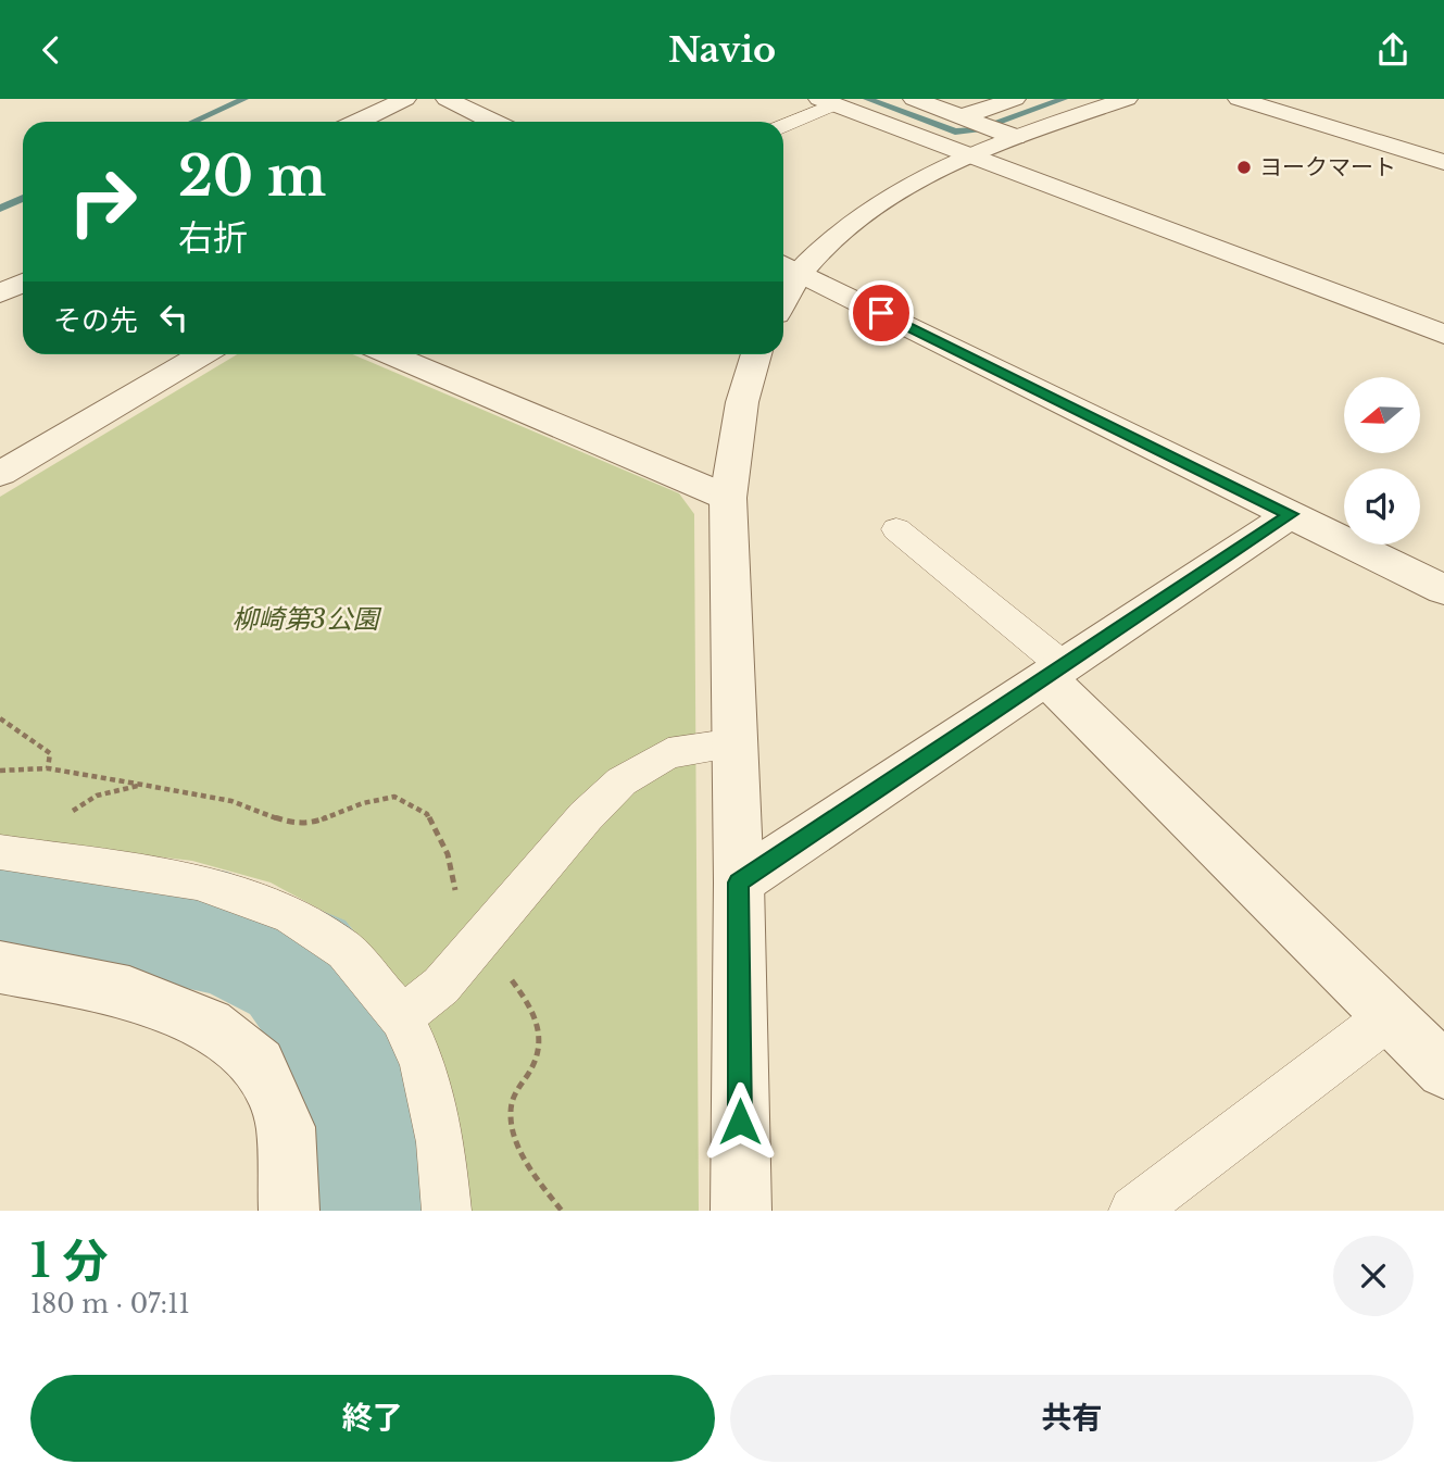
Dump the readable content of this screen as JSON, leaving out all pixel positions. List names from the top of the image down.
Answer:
{
  "parks": ["柳崎第3公園"],
  "places": ["ヨークマート"],
  "north": "left",
  "page": {
    "header": "Navio",
    "turn": ["20 m", "右折"],
    "then": "その先",
    "heading": ["1 分", "180 m · 07:11"],
    "buttons": ["終了", "共有"]
  }
}
